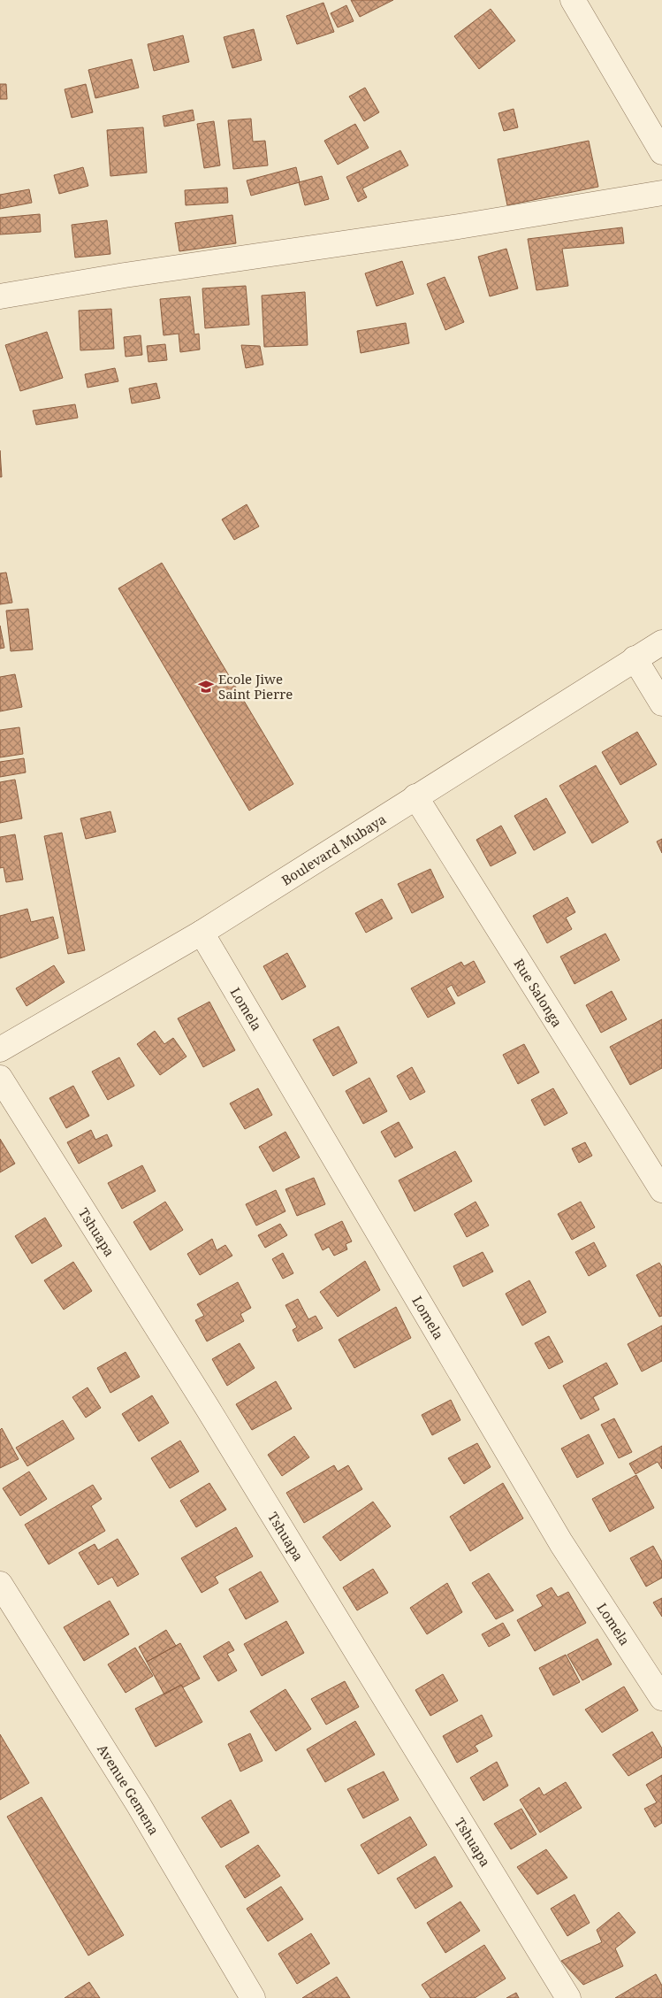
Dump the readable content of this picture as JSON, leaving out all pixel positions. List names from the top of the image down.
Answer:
{
  "streets": {
    "street": [
      "Boulevard Mubaya",
      "Rue Salonga",
      "Lomela",
      "Tshuapa",
      "Avenue Gemena"
    ]
  },
  "crossings": [
    ["Boulevard Mubaya", "Rue Salonga"],
    ["Boulevard Mubaya", "Lomela"]
  ],
  "places": {
    "school or university": ["Ecole Jiwe Saint Pierre"]
  }
}
